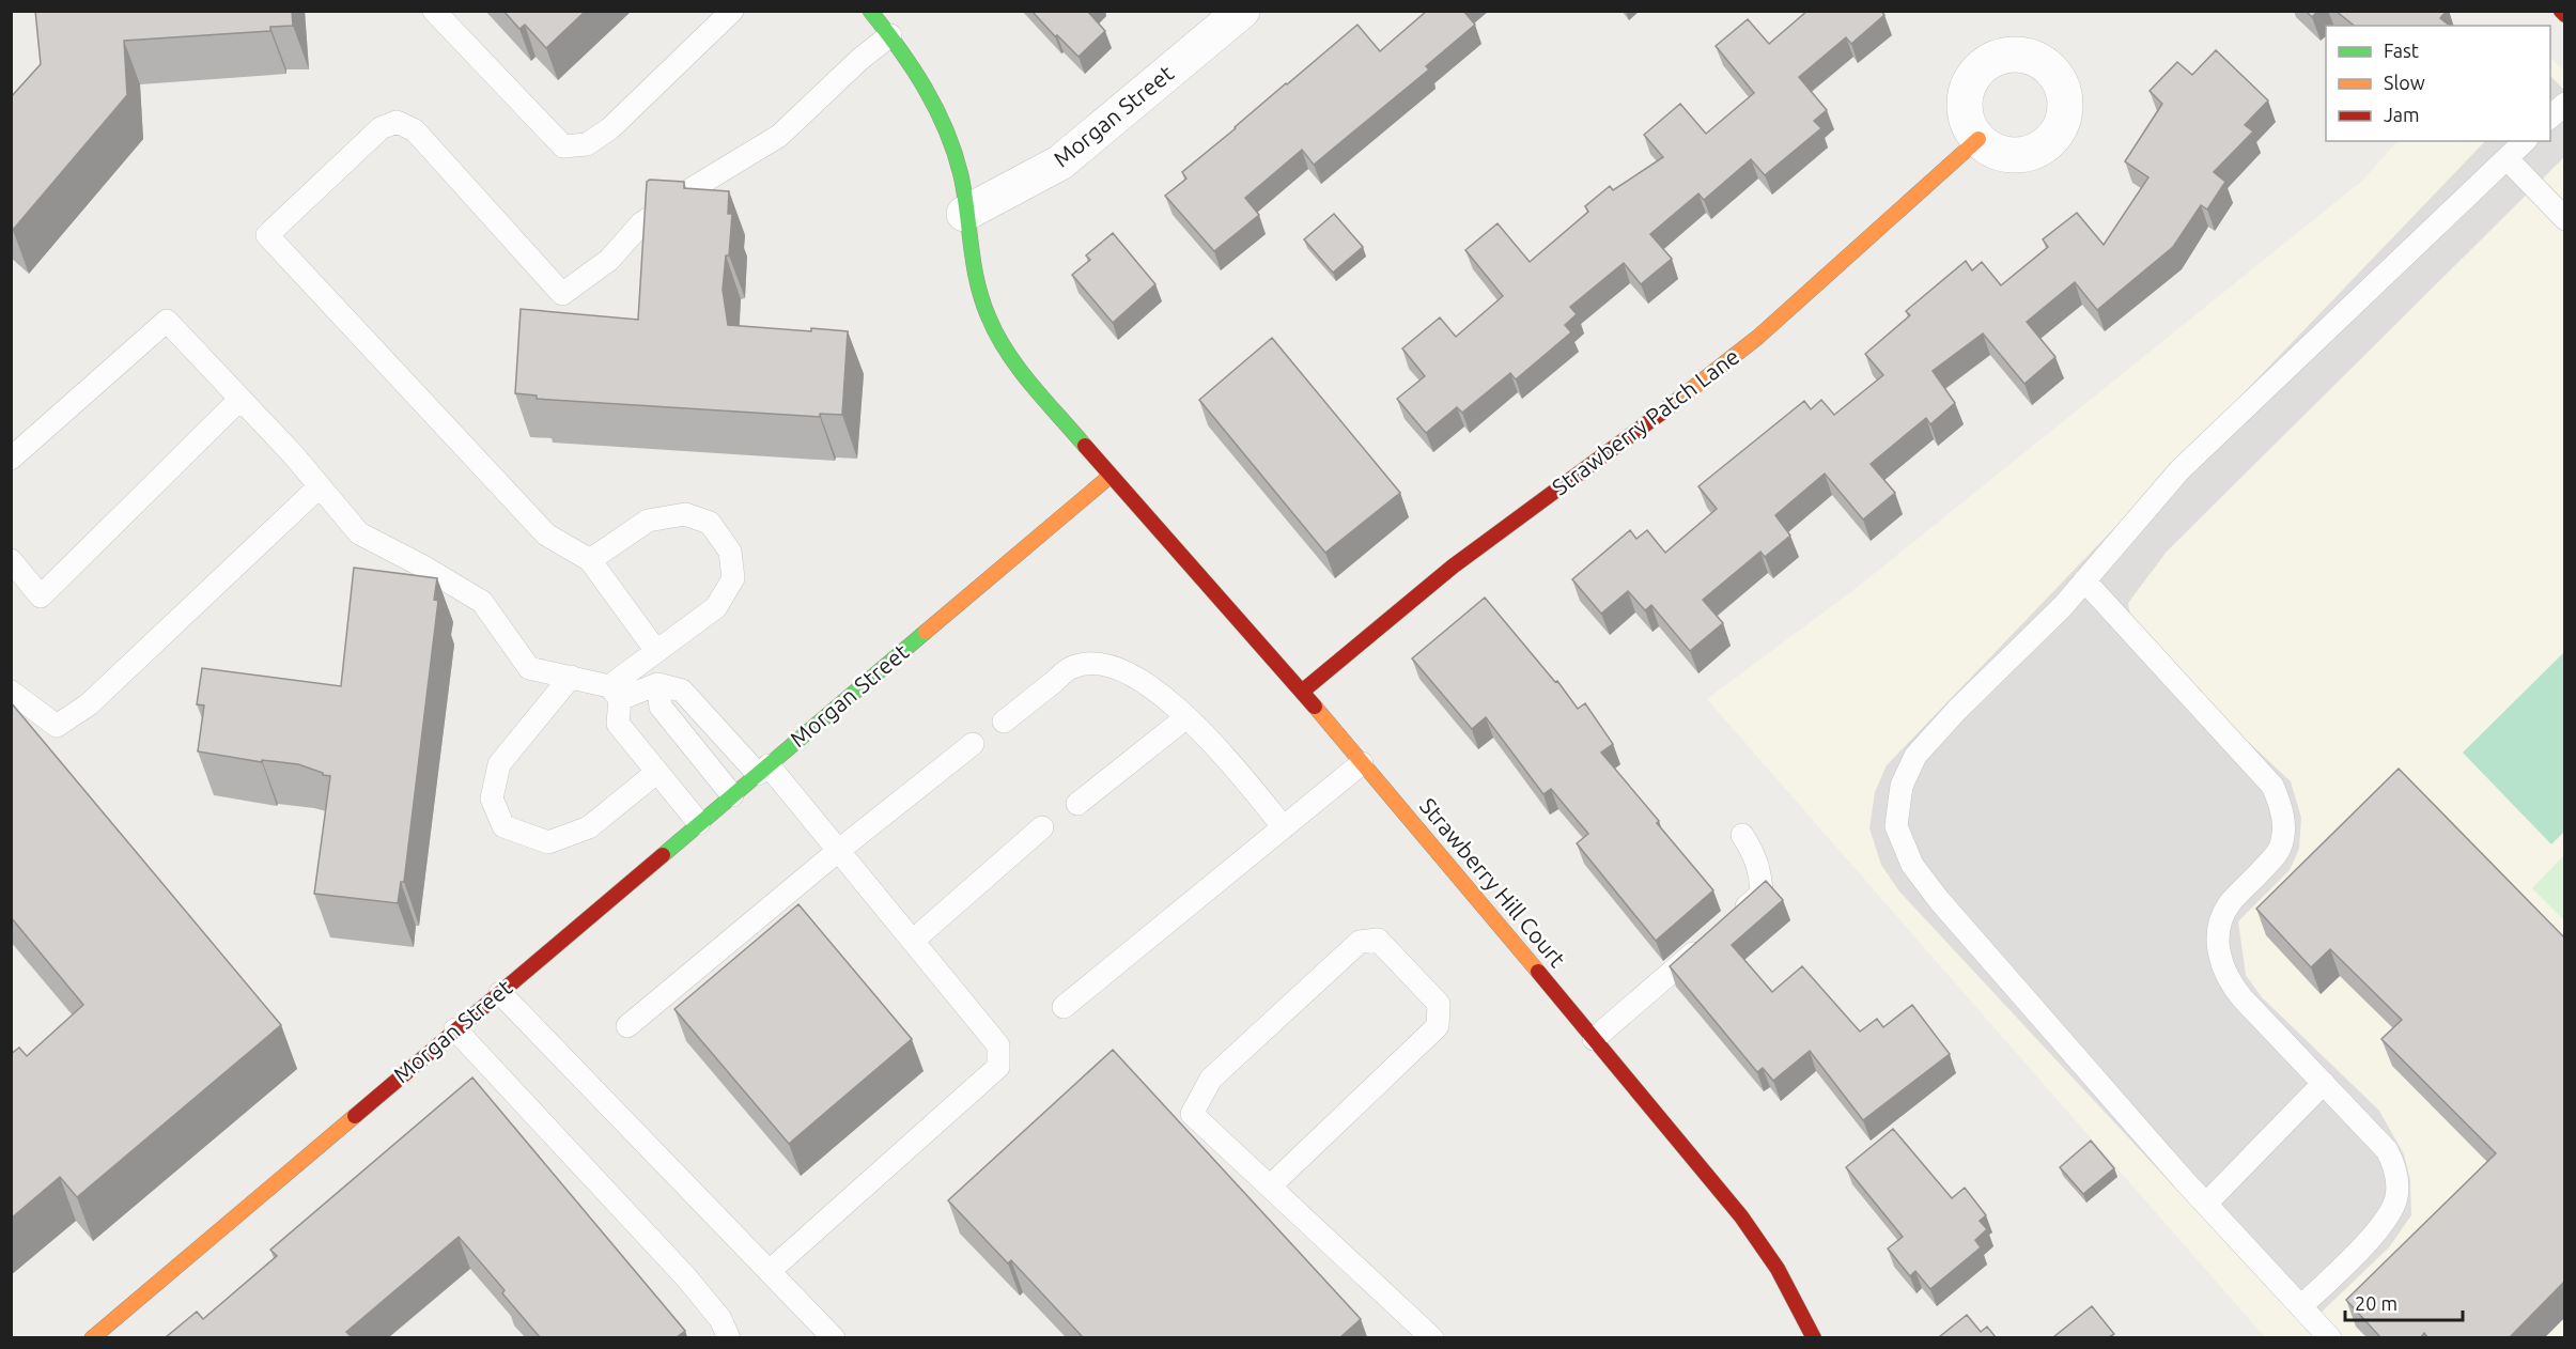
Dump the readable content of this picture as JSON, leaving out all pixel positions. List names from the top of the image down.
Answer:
{
  "streets": {
    "street": ["Morgan Street", "Strawberry Patch Lane", "Strawberry Hill Court"]
  },
  "crossings": [
    ["Morgan Street", "Strawberry Hill Court"],
    ["Strawberry Patch Lane", "Strawberry Hill Court"]
  ],
  "legend": ["Fast", "Slow", "Jam"],
  "scale_bar": "20 m"
}
